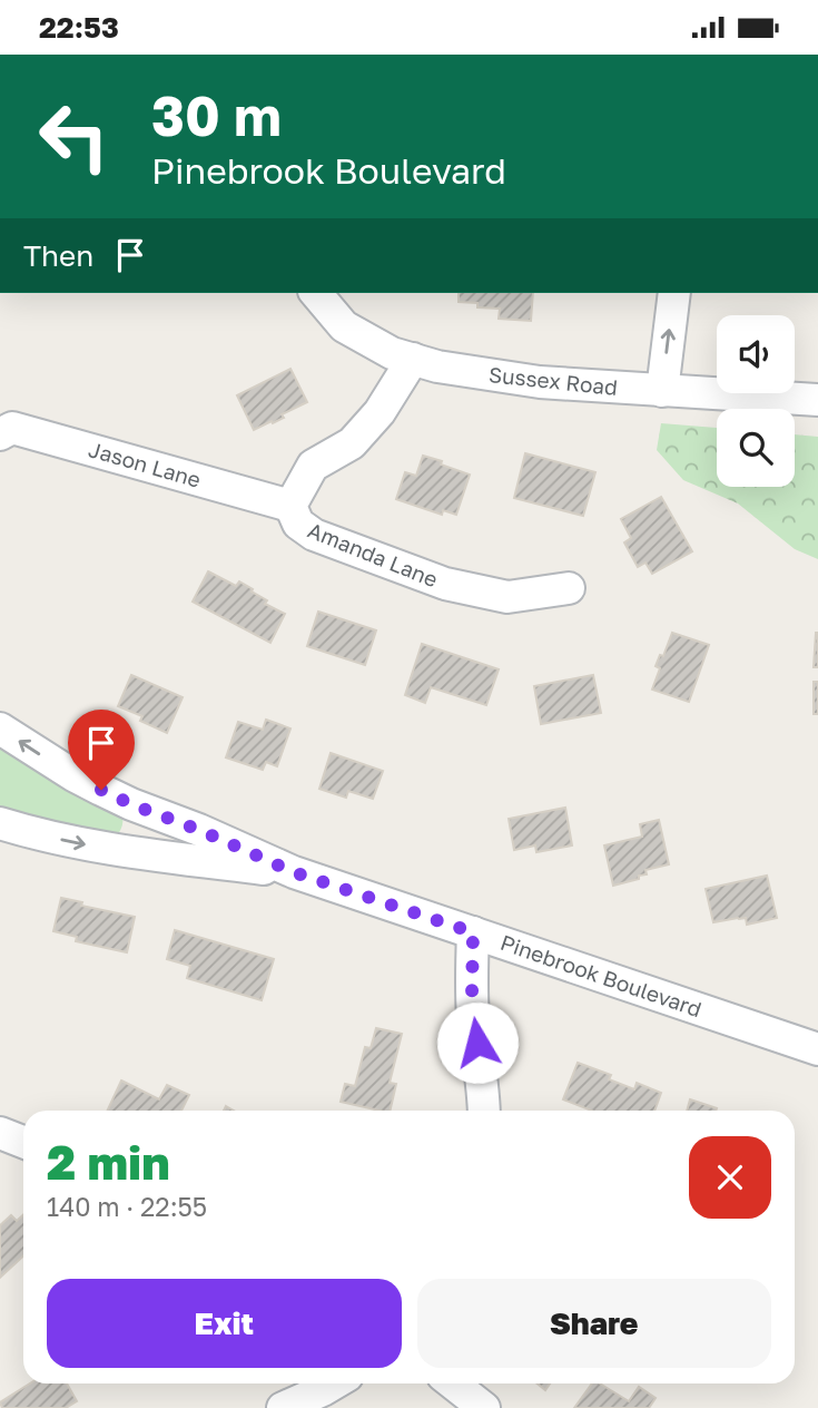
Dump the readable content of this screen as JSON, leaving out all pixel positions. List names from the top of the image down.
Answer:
{
  "streets": {
    "street": [
      "Sussex Road",
      "Jason Lane",
      "Amanda Lane",
      "Pinebrook Boulevard"
    ]
  },
  "crossings": [
    ["Sussex Road", "Amanda Lane"],
    ["Jason Lane", "Amanda Lane"]
  ],
  "page": {
    "status": "22:53",
    "turn": ["30 m", "Pinebrook Boulevard"],
    "then": "Then",
    "heading": ["2 min", "140 m · 22:55"],
    "buttons": ["Exit", "Share"]
  }
}
